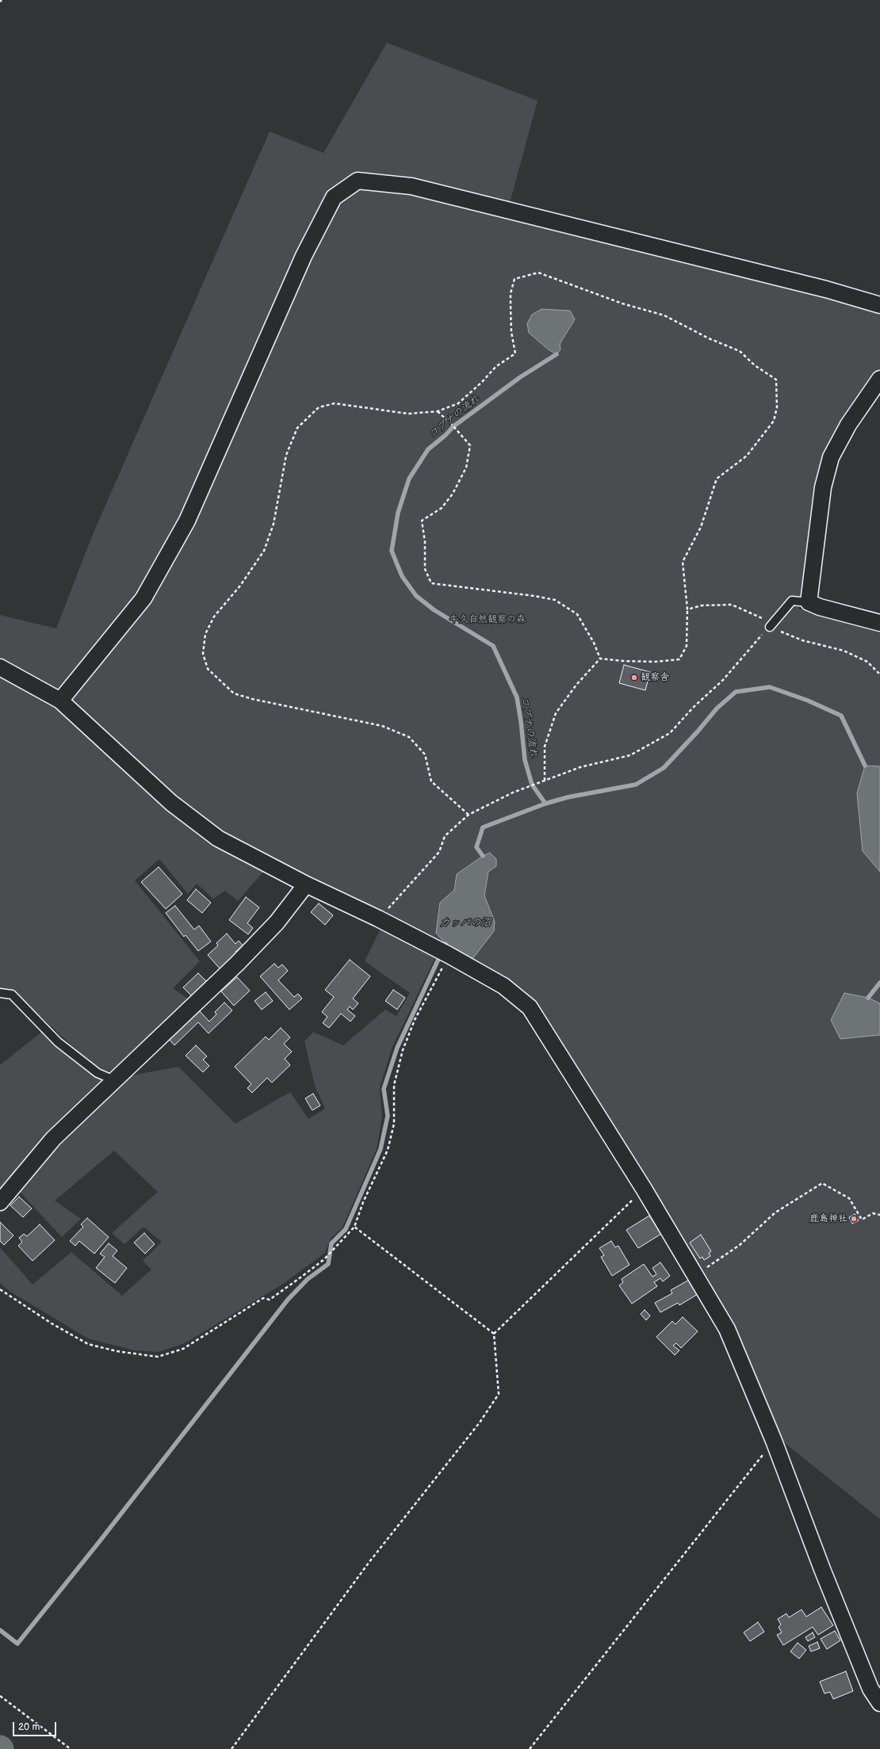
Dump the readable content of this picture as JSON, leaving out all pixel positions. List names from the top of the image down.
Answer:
{
  "water": ["コブナの流れ", "カッパの沼"],
  "parks": ["牛久自然観察の森"],
  "places": ["観察舎", "鹿島神社"],
  "scale_bar": "20 m"
}
